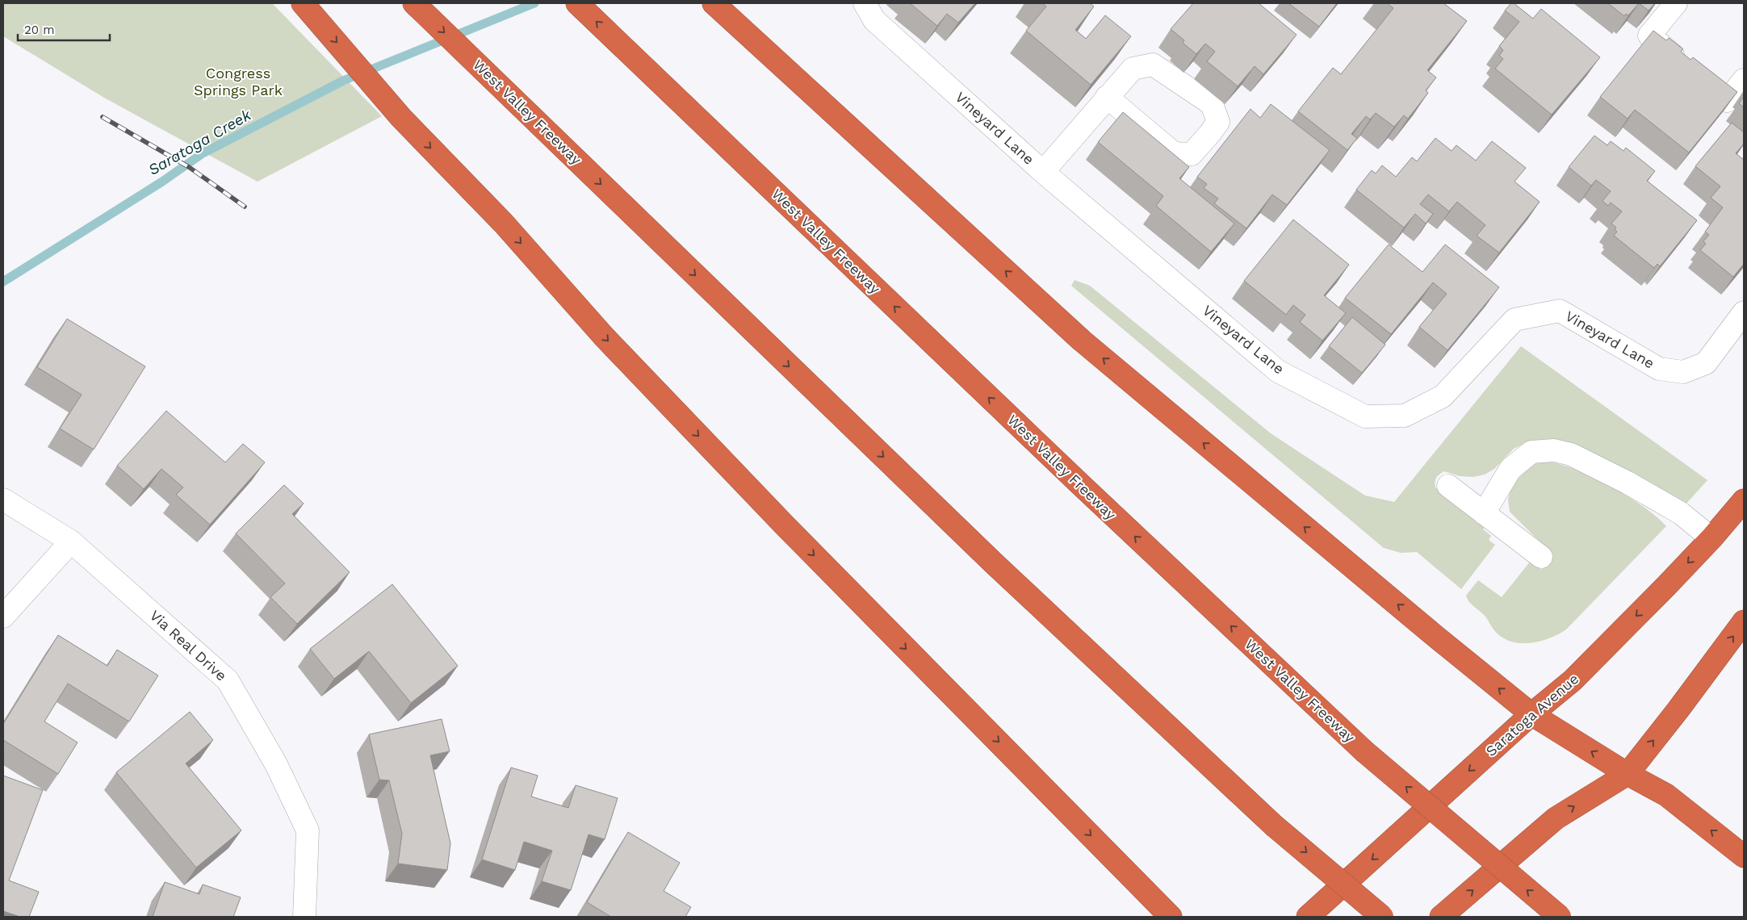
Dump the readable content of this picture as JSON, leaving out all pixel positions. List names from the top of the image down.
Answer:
{
  "streets": {
    "highway": ["West Valley Freeway", "Saratoga Avenue"],
    "street": ["Vineyard Lane", "Via Real Drive"]
  },
  "water": ["Saratoga Creek"],
  "parks": ["Congress Springs Park"],
  "scale_bar": "20 m"
}
